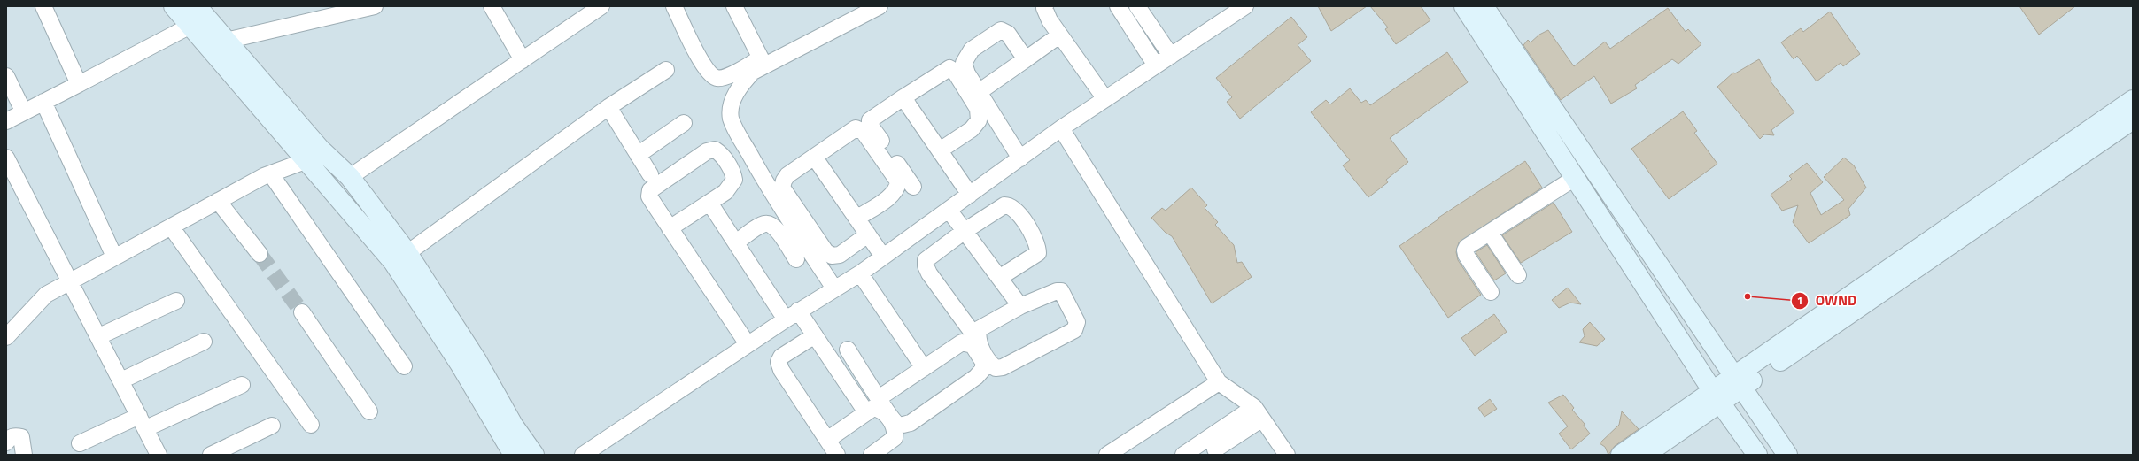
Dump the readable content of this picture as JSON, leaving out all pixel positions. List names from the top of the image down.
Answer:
{
  "places": ["OWND"]
}
